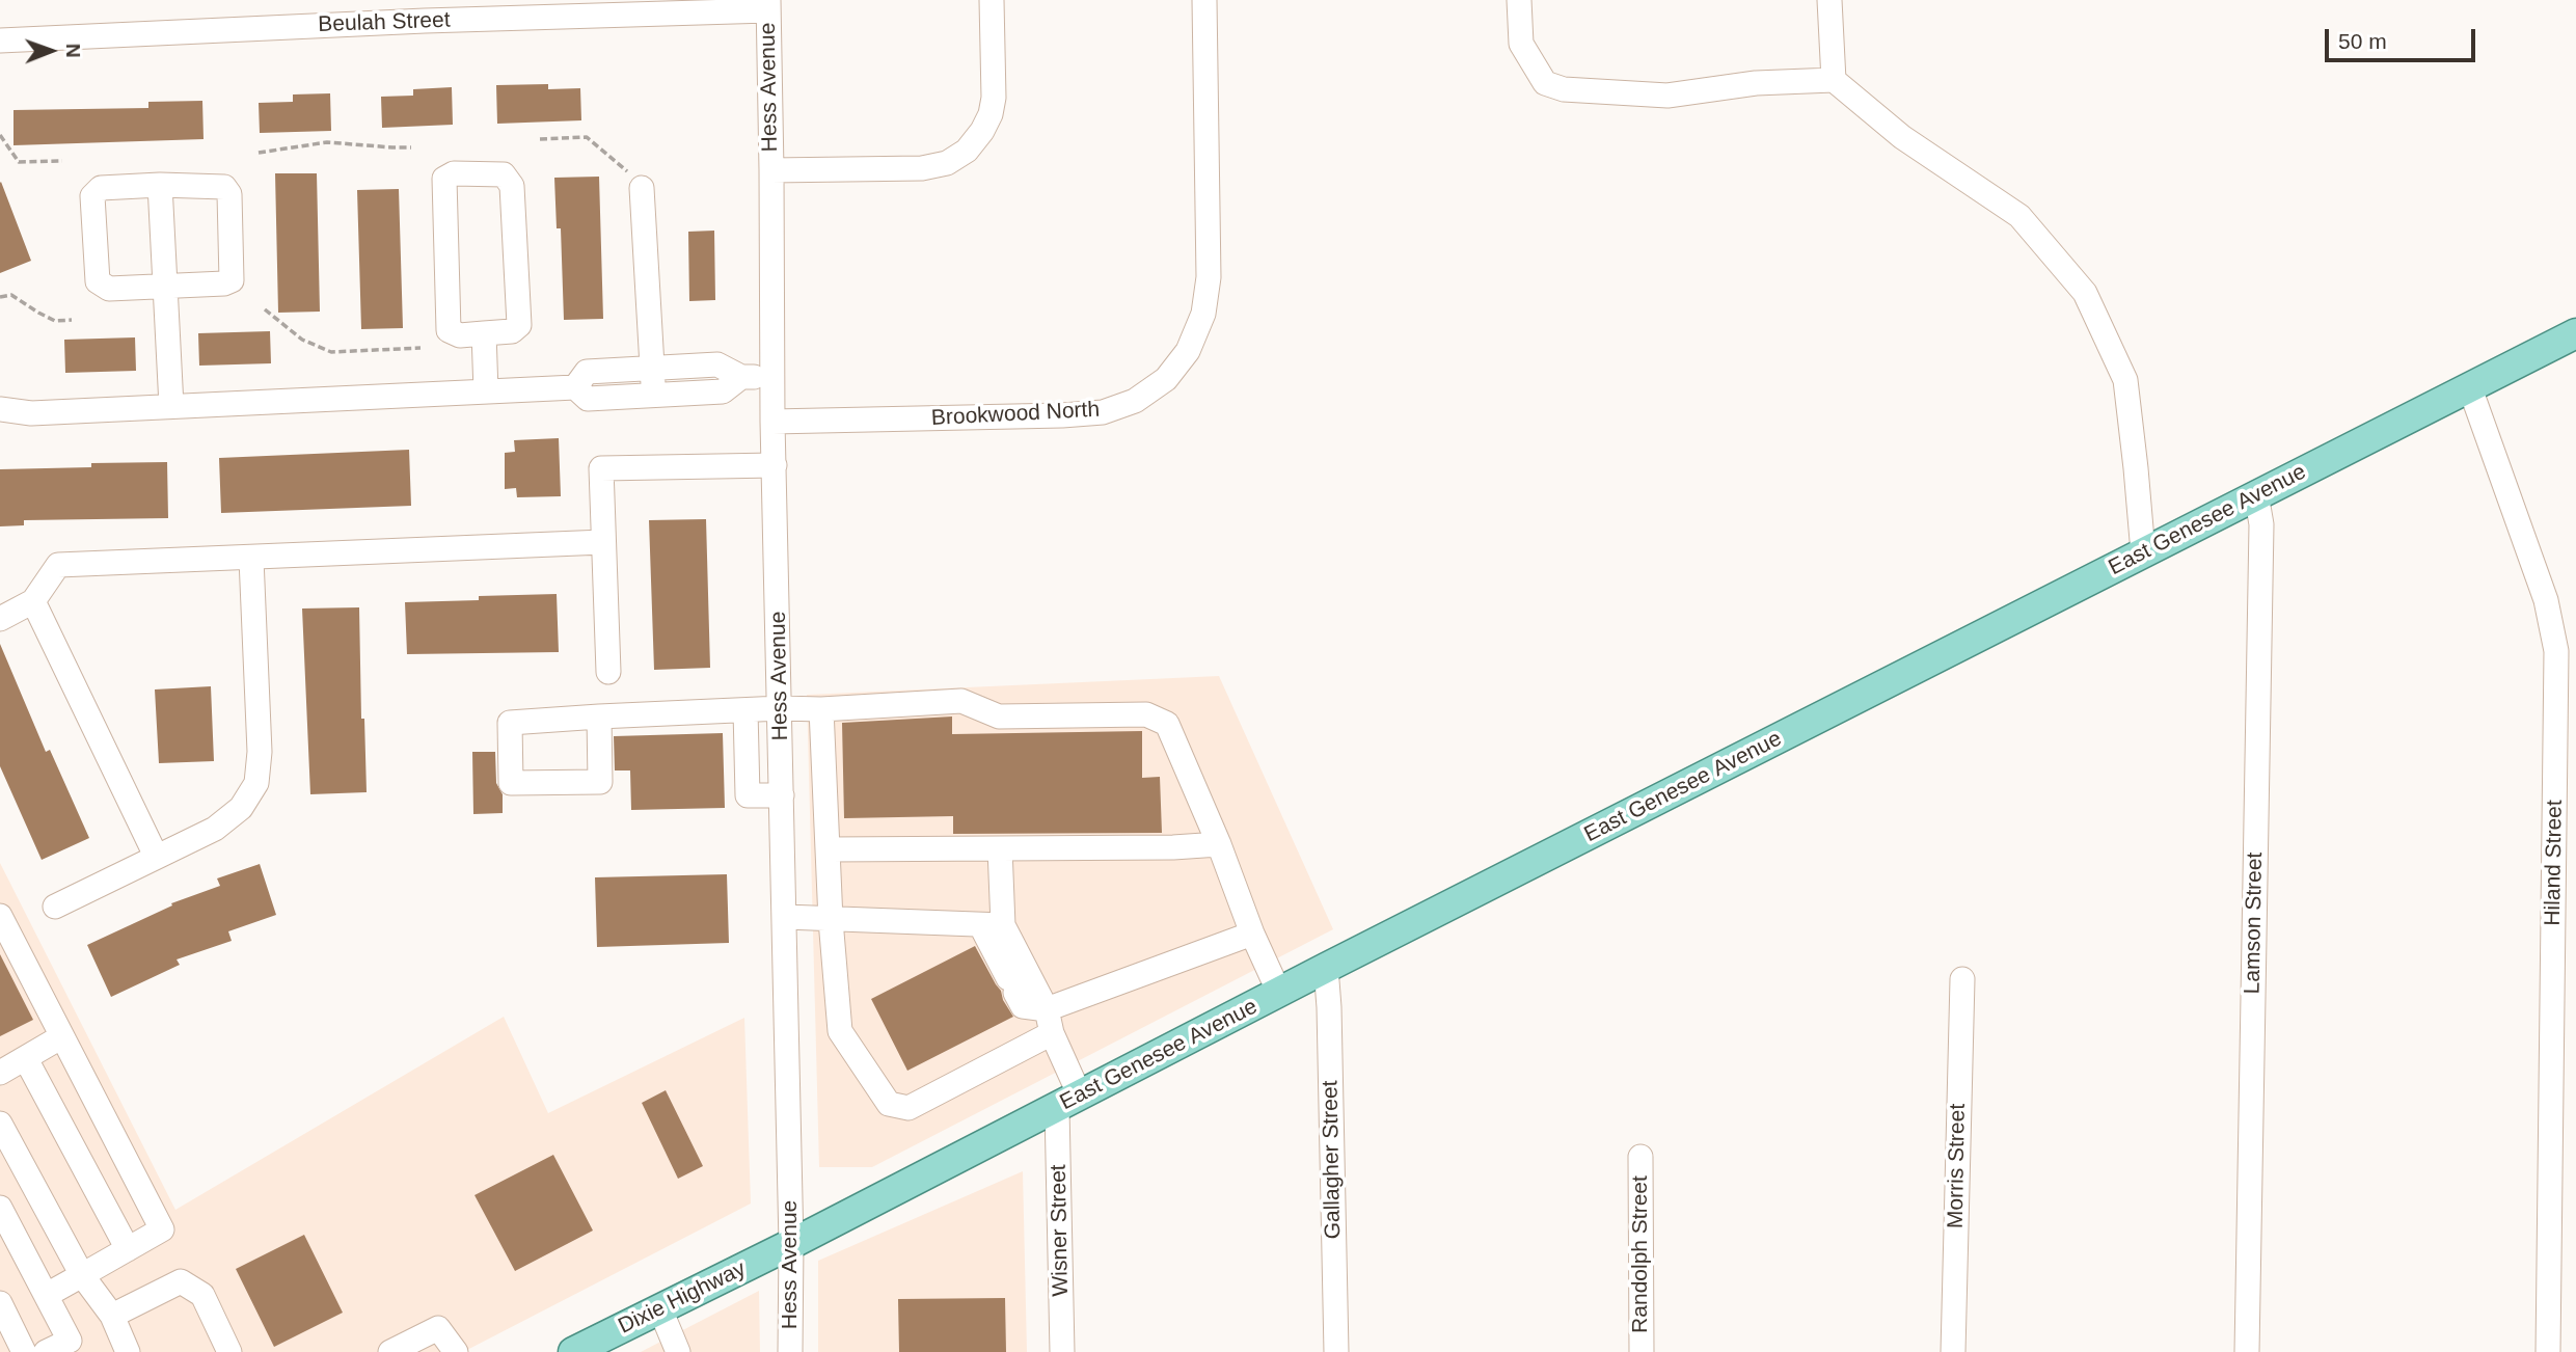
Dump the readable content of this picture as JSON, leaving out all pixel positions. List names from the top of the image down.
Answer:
{
  "streets": {
    "main road": ["East Genesee Avenue", "Dixie Highway"],
    "street": [
      "Beulah Street",
      "Hess Avenue",
      "Brookwood North",
      "Hiland Street",
      "Lamson Street",
      "Gallagher Street",
      "Morris Street",
      "Wisner Street",
      "Randolph Street"
    ]
  },
  "crossings": [
    ["Beulah Street", "Hess Avenue"],
    ["Hess Avenue", "Brookwood North"],
    ["Hess Avenue", "East Genesee Avenue"],
    ["Hess Avenue", "Dixie Highway"],
    ["East Genesee Avenue", "Hiland Street"],
    ["East Genesee Avenue", "Lamson Street"],
    ["East Genesee Avenue", "Gallagher Street"],
    ["East Genesee Avenue", "Wisner Street"],
    ["East Genesee Avenue", "Dixie Highway"]
  ],
  "scale_bar": "50 m",
  "north": "right"
}
